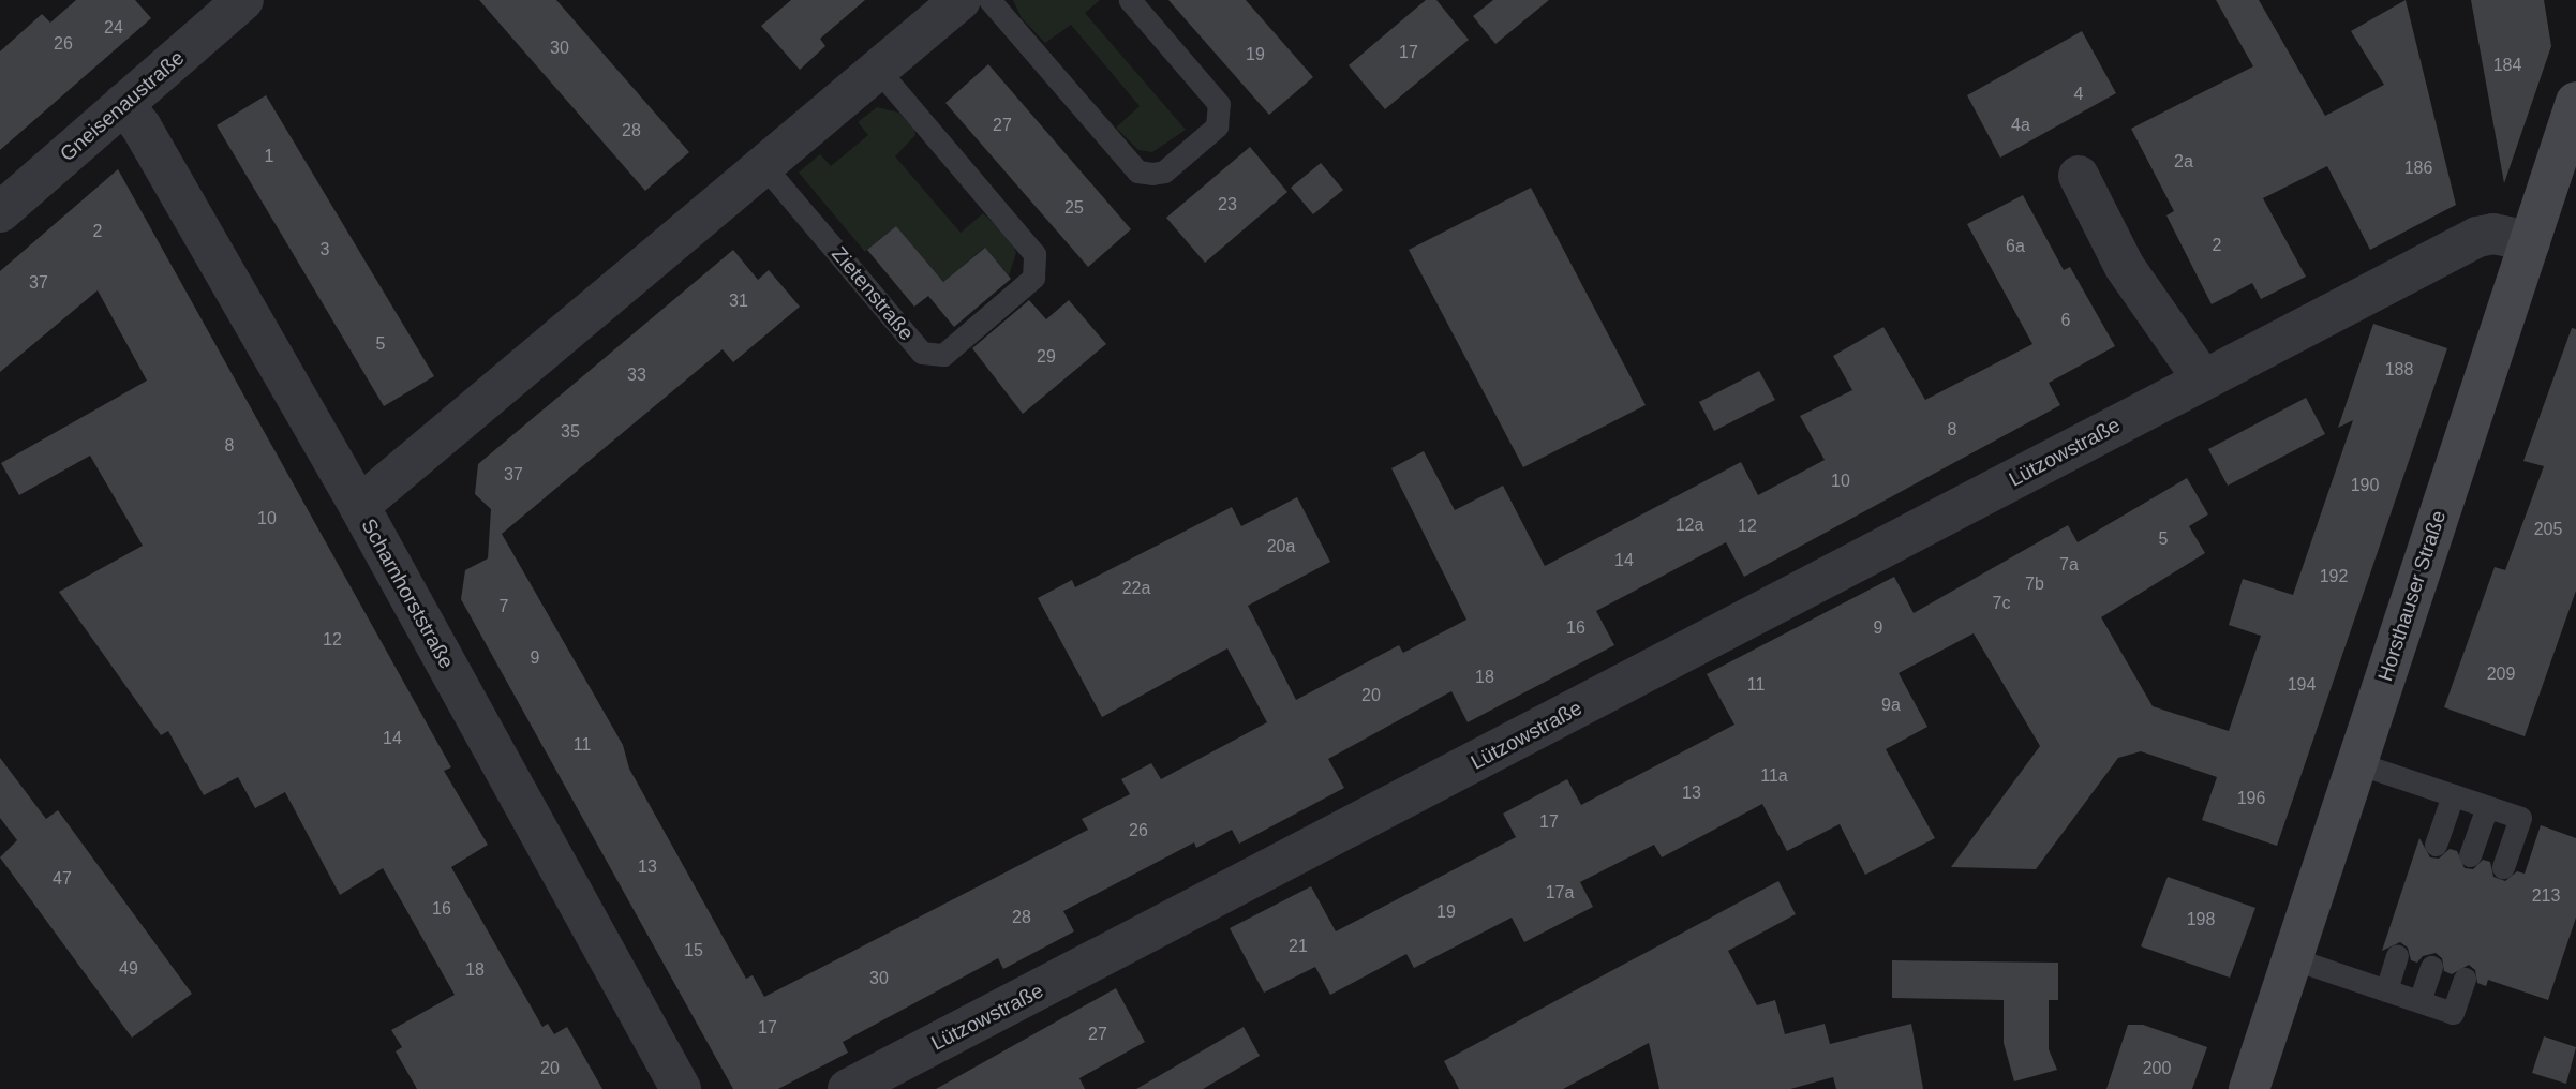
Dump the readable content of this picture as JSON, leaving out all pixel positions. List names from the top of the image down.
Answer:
{
  "streets": {
    "main road": ["Horsthauser Straße"],
    "street": ["Gneisenaustraße", "Lützowstraße", "Scharnhorststraße"],
    "lane": ["Zietenstraße"]
  },
  "crossings": [
    ["Gneisenaustraße", "Scharnhorststraße"],
    ["Lützowstraße", "Horsthauser Straße"]
  ],
  "house_numbers": [
    "24",
    "26",
    "30",
    "17",
    "19",
    "184",
    "4",
    "27",
    "4a",
    "28",
    "1",
    "2a",
    "186",
    "23",
    "25",
    "2",
    "2",
    "6a",
    "3",
    "37",
    "31",
    "6",
    "5",
    "29",
    "188",
    "33",
    "8",
    "35",
    "8",
    "37",
    "10",
    "190",
    "10",
    "12a",
    "12",
    "205",
    "5",
    "20a",
    "14",
    "7a",
    "192",
    "7b",
    "22a",
    "7c",
    "7",
    "16",
    "9",
    "12",
    "9",
    "209",
    "18",
    "11",
    "194",
    "20",
    "9a",
    "14",
    "11",
    "11a",
    "13",
    "196",
    "17",
    "26",
    "13",
    "47",
    "17a",
    "213",
    "16",
    "19",
    "28",
    "198",
    "21",
    "15",
    "49",
    "18",
    "30",
    "17",
    "27",
    "20",
    "200"
  ]
}
